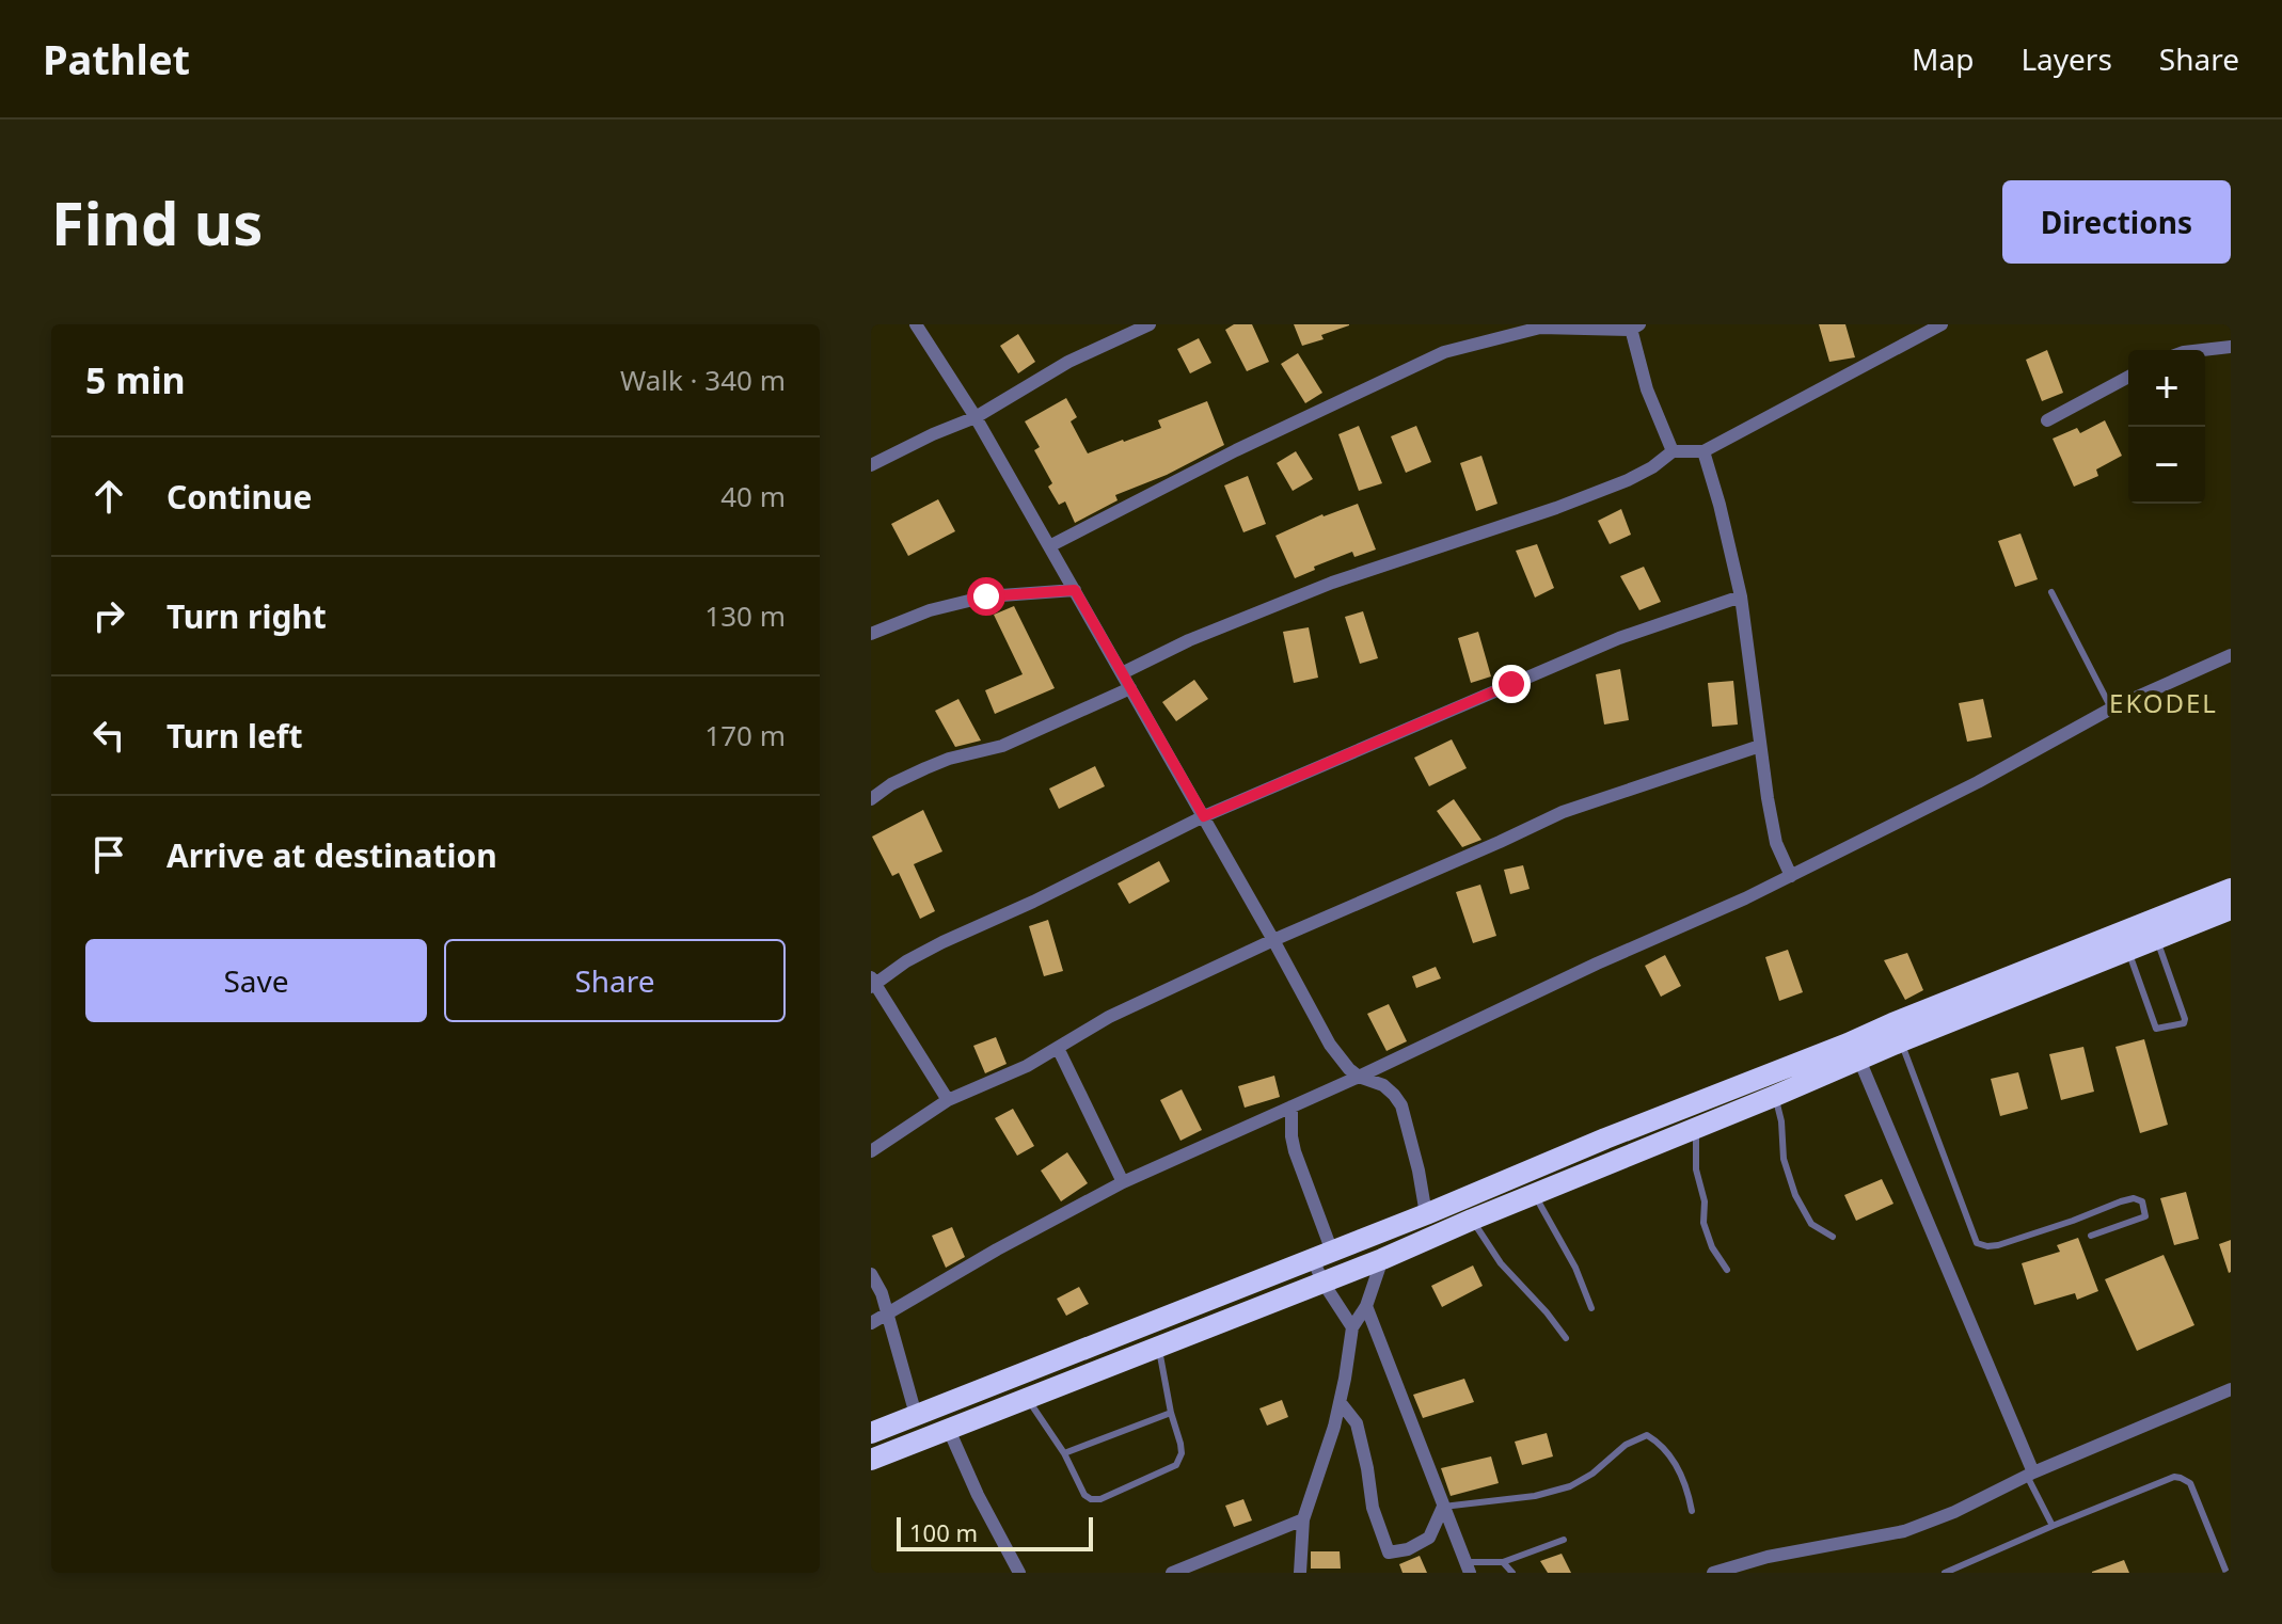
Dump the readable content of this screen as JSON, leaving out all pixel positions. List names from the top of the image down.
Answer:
{
  "districts": ["EKODEL"],
  "scale_bar": "100 m",
  "page": {
    "header": "Pathlet",
    "nav": ["Map", "Layers", "Share"],
    "buttons": [
      "Directions",
      ["Save", "Share"]
    ],
    "title": "Find us",
    "heading": ["5 min", "Walk · 340 m"],
    "map_buttons": ["+", "−"],
    "list": [
      ["Continue", "40 m"],
      ["Turn right", "130 m"],
      ["Turn left", "170 m"],
      "Arrive at destination"
    ],
    "scale": "100 m"
  }
}
